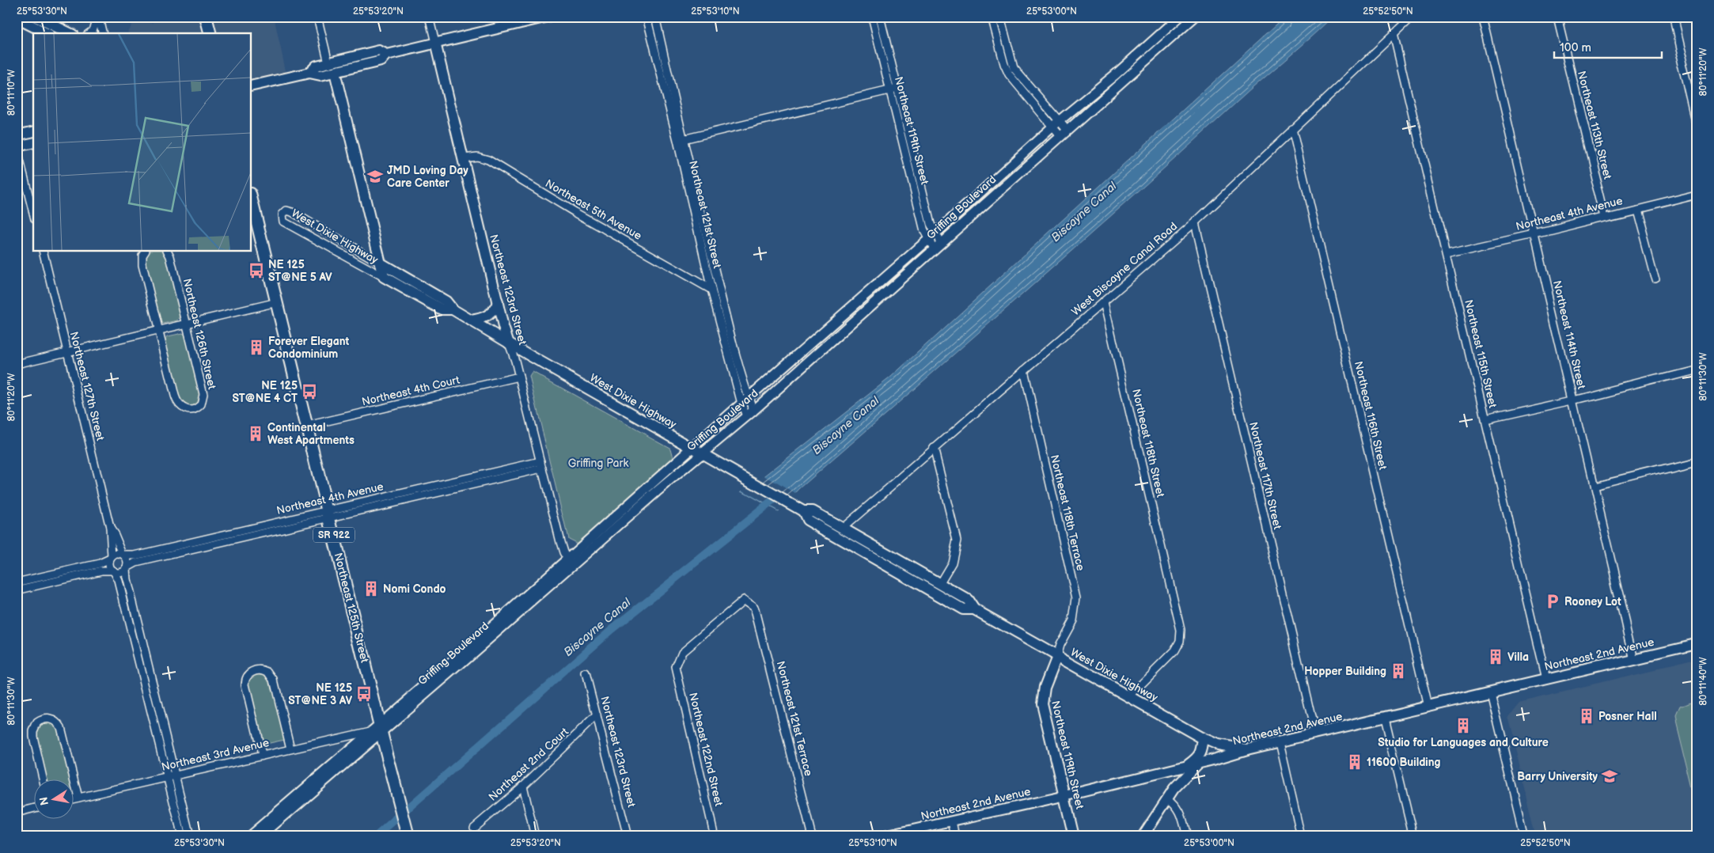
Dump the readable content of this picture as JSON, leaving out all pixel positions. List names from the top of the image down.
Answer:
{
  "streets": {
    "main road": [
      "Northeast 119th Street",
      "West Dixie Highway",
      "Northeast 123rd Street",
      "SR 922",
      "Northeast 125th Street",
      "Northeast 2nd Avenue"
    ],
    "street": [
      "Northeast 113th Street",
      "Griffing Boulevard",
      "Northeast 5th Avenue",
      "Northeast 4th Avenue",
      "Northeast 121st Street",
      "West Biscayne Canal Road",
      "Northeast 126th Street",
      "Northeast 114th Street",
      "Northeast 115th Street",
      "Northeast 127th Street",
      "Northeast 4th Court",
      "Northeast 116th Street",
      "Northeast 118th Street",
      "Northeast 117th Street",
      "Northeast 118th Terrace",
      "Northeast 121st Terrace",
      "Northeast 122nd Street",
      "Northeast 3rd Avenue",
      "Northeast 2nd Court"
    ]
  },
  "crossings": [
    ["Northeast 113th Street", "Northeast 4th Avenue"],
    ["Northeast 119th Street", "Griffing Boulevard"],
    ["Northeast 119th Street", "West Dixie Highway"],
    ["Northeast 119th Street", "Northeast 118th Terrace"],
    ["Northeast 119th Street", "Northeast 2nd Avenue"],
    ["Griffing Boulevard", "Northeast 121st Street"],
    ["Griffing Boulevard", "West Dixie Highway"],
    ["Griffing Boulevard", "Northeast 123rd Street"],
    ["Griffing Boulevard", "Northeast 125th Street"],
    ["Griffing Boulevard", "Northeast 3rd Avenue"],
    ["Northeast 5th Avenue", "Northeast 121st Street"],
    ["Northeast 5th Avenue", "Northeast 123rd Street"],
    ["Northeast 4th Avenue", "Northeast 123rd Street"],
    ["Northeast 4th Avenue", "Northeast 114th Street"],
    ["Northeast 4th Avenue", "Northeast 115th Street"],
    ["Northeast 4th Avenue", "Northeast 127th Street"],
    ["Northeast 4th Avenue", "Northeast 125th Street"],
    ["West Dixie Highway", "West Biscayne Canal Road"],
    ["West Dixie Highway", "Northeast 123rd Street"],
    ["West Dixie Highway", "Northeast 118th Street"],
    ["West Dixie Highway", "Northeast 118th Terrace"],
    ["West Dixie Highway", "Northeast 2nd Avenue"],
    ["West Biscayne Canal Road", "Northeast 115th Street"],
    ["West Biscayne Canal Road", "Northeast 116th Street"],
    ["West Biscayne Canal Road", "Northeast 118th Street"],
    ["West Biscayne Canal Road", "Northeast 117th Street"],
    ["West Biscayne Canal Road", "Northeast 118th Terrace"],
    ["Northeast 123rd Street", "Northeast 4th Court"],
    ["Northeast 123rd Street", "Northeast 2nd Court"],
    ["Northeast 114th Street", "Northeast 2nd Avenue"],
    ["Northeast 115th Street", "Northeast 2nd Avenue"],
    ["Northeast 4th Court", "Northeast 125th Street"],
    ["Northeast 116th Street", "Northeast 2nd Avenue"],
    ["Northeast 117th Street", "Northeast 2nd Avenue"],
    ["Northeast 121st Terrace", "Northeast 122nd Street"]
  ],
  "water": ["Biscayne Canal"],
  "parks": ["Griffing Park"],
  "places": {
    "school or university": ["JMD Loving Day Care Center", "Barry University"],
    "bus stop": ["NE 125 ST@NE 5 AV", "NE 125 ST@NE 4 CT", "NE 125 ST@NE 3 AV"],
    "building": [
      "Forever Elegant Condominium",
      "Continental West Apartments",
      "Nomi Condo",
      "Villa",
      "Hopper Building",
      "Posner Hall",
      "Studio for Languages and Culture",
      "11600 Building"
    ],
    "parking": ["Rooney Lot"]
  },
  "scale_bar": "100 m",
  "north": "left",
  "coordinates": [
    "25°53'30\"N",
    "25°53'20\"N",
    "25°53'10\"N",
    "25°53'00\"N",
    "25°52'50\"N",
    "80°11'20\"W",
    "80°11'10\"W",
    "80°11'30\"W",
    "80°11'40\"W"
  ]
}
